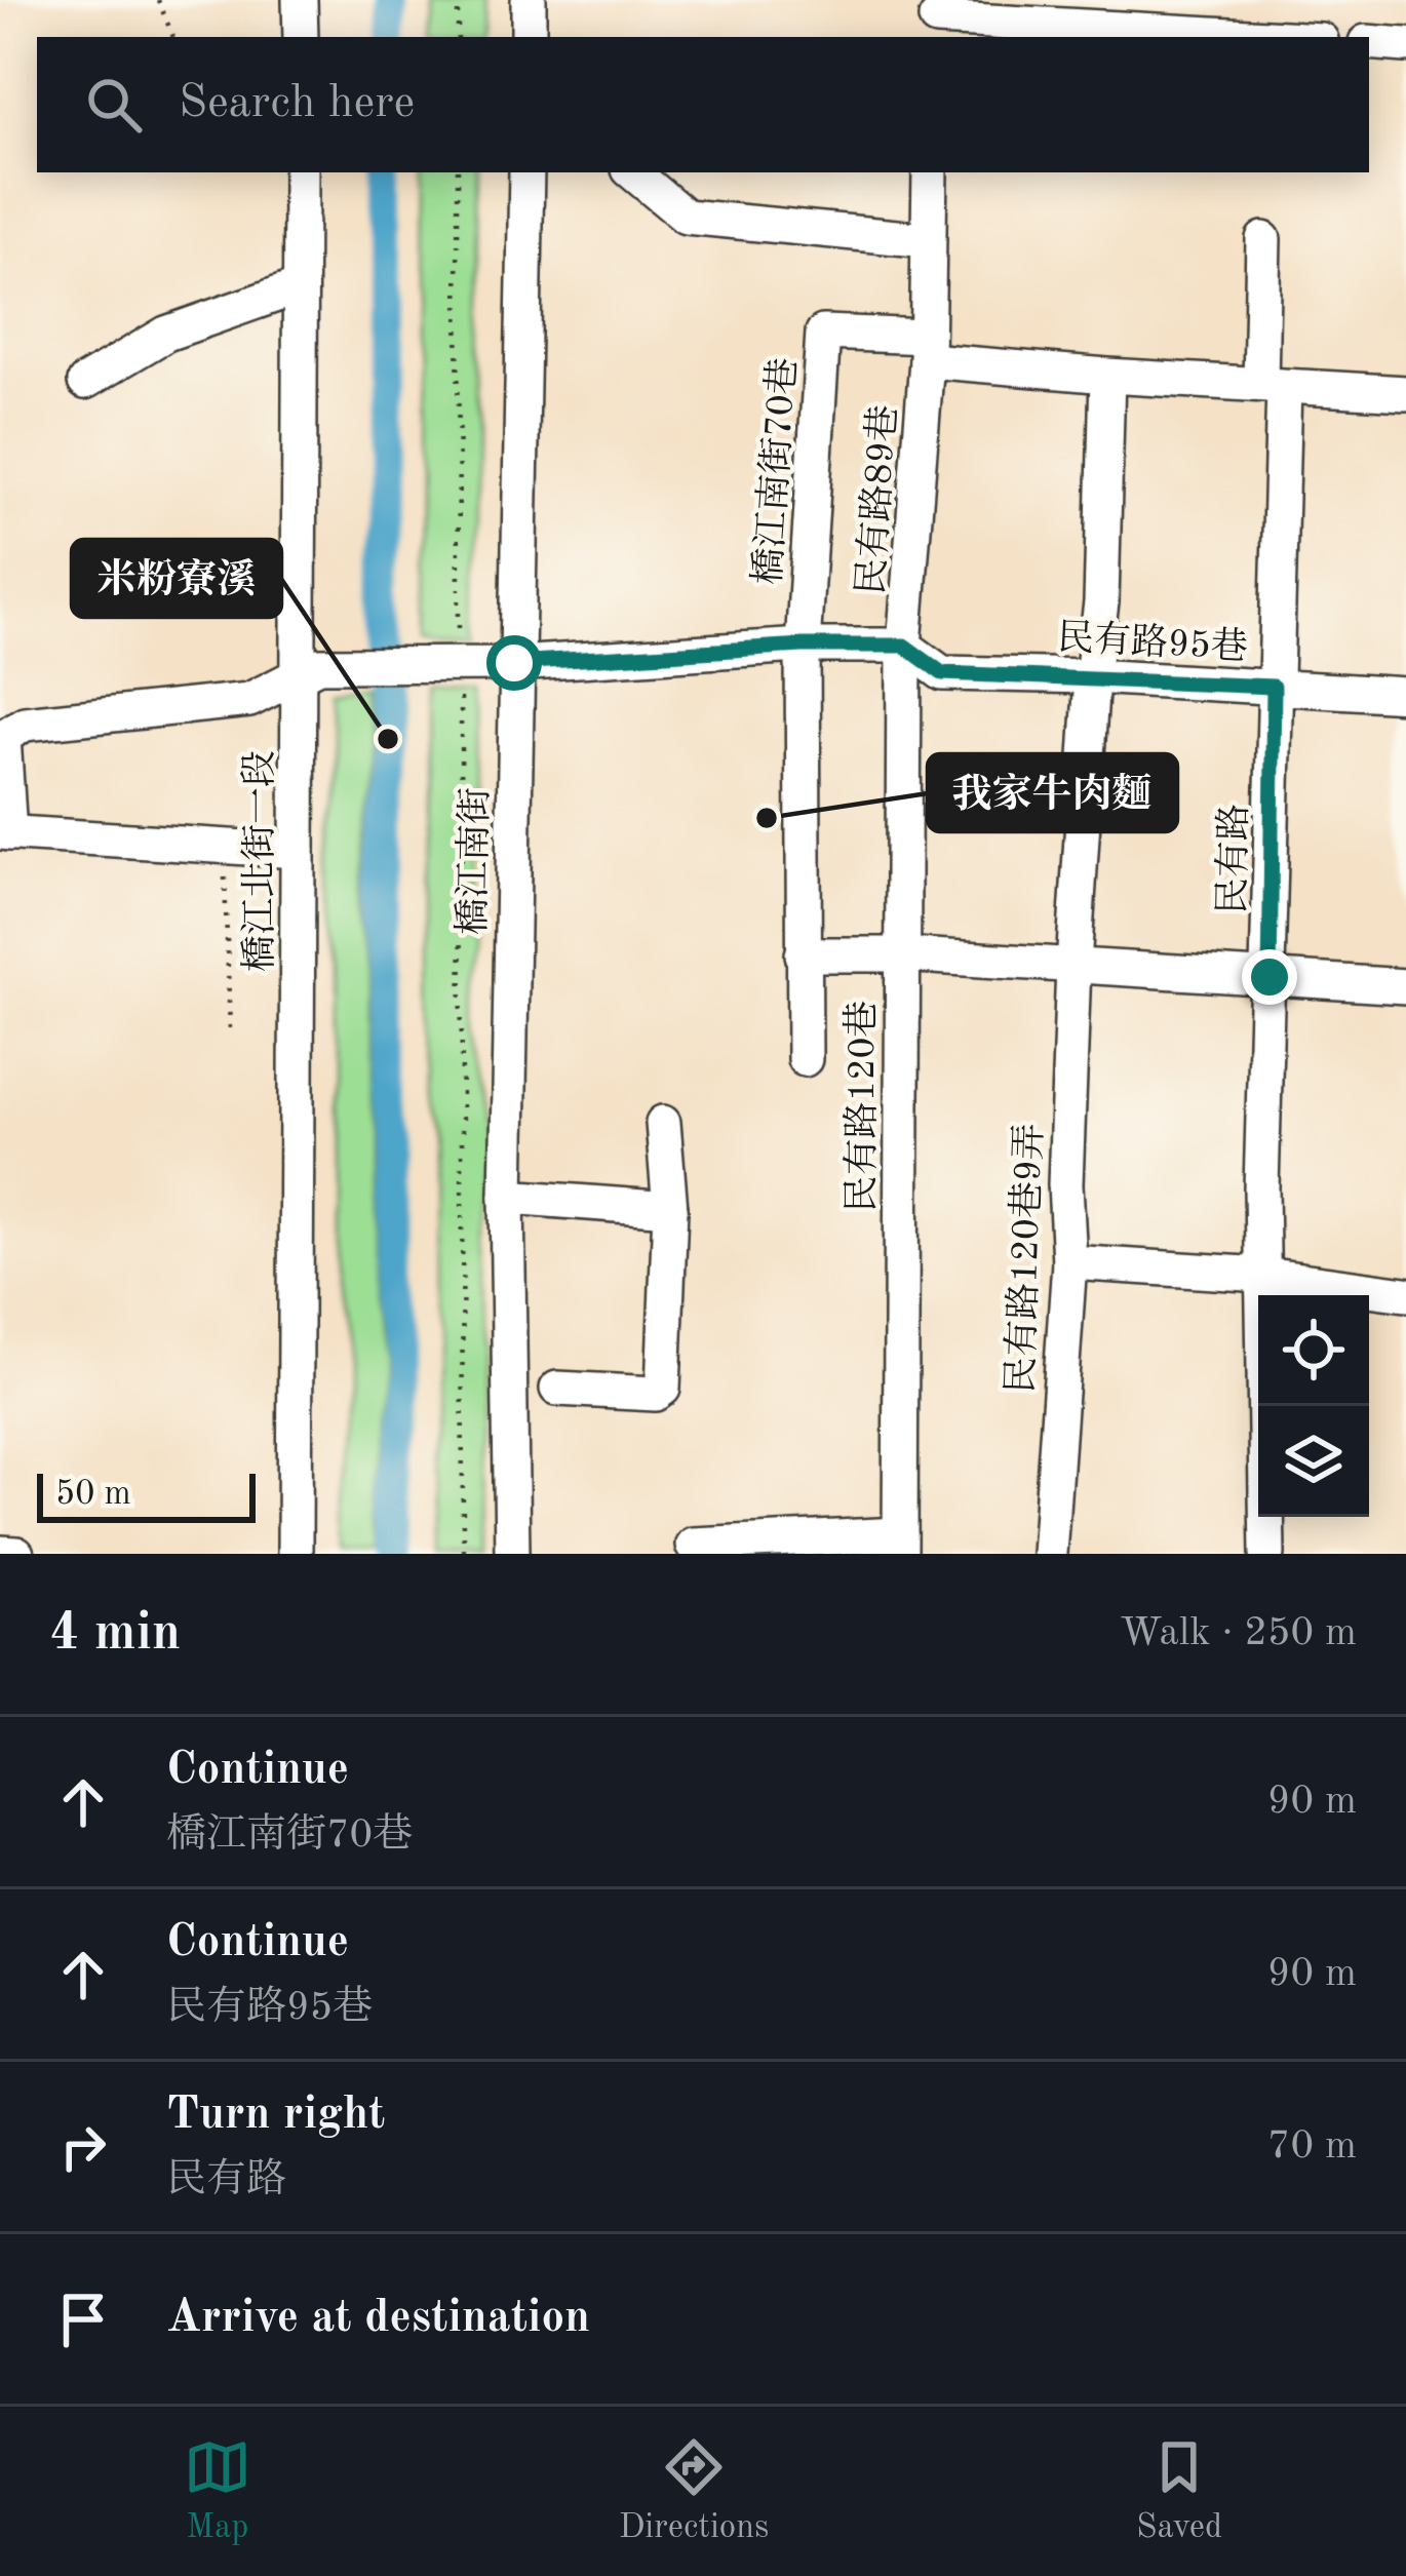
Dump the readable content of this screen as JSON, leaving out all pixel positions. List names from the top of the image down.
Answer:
{
  "streets": {
    "street": [
      "橋江南街70巷",
      "民有路89巷",
      "民有路95巷",
      "民有路",
      "橋江北街一段",
      "橋江南街",
      "民有路120巷",
      "民有路120巷9弄"
    ]
  },
  "crossings": [
    ["橋江南街70巷", "民有路89巷"],
    ["民有路89巷", "民有路95巷"],
    ["民有路89巷", "民有路120巷"],
    ["民有路95巷", "民有路"],
    ["民有路95巷", "民有路120巷9弄"],
    ["民有路", "民有路120巷"],
    ["民有路120巷", "民有路120巷9弄"]
  ],
  "places": ["米粉寮溪", "我家牛肉麵"],
  "scale_bar": "50 m",
  "page": {
    "search": "Search here",
    "scale": "50 m",
    "heading": ["4 min", "Walk · 250 m"],
    "list": [
      ["Continue", "橋江南街70巷", "90 m"],
      ["Continue", "民有路95巷", "90 m"],
      ["Turn right", "民有路", "70 m"],
      "Arrive at destination"
    ],
    "nav": ["Map", "Directions", "Saved"]
  }
}
